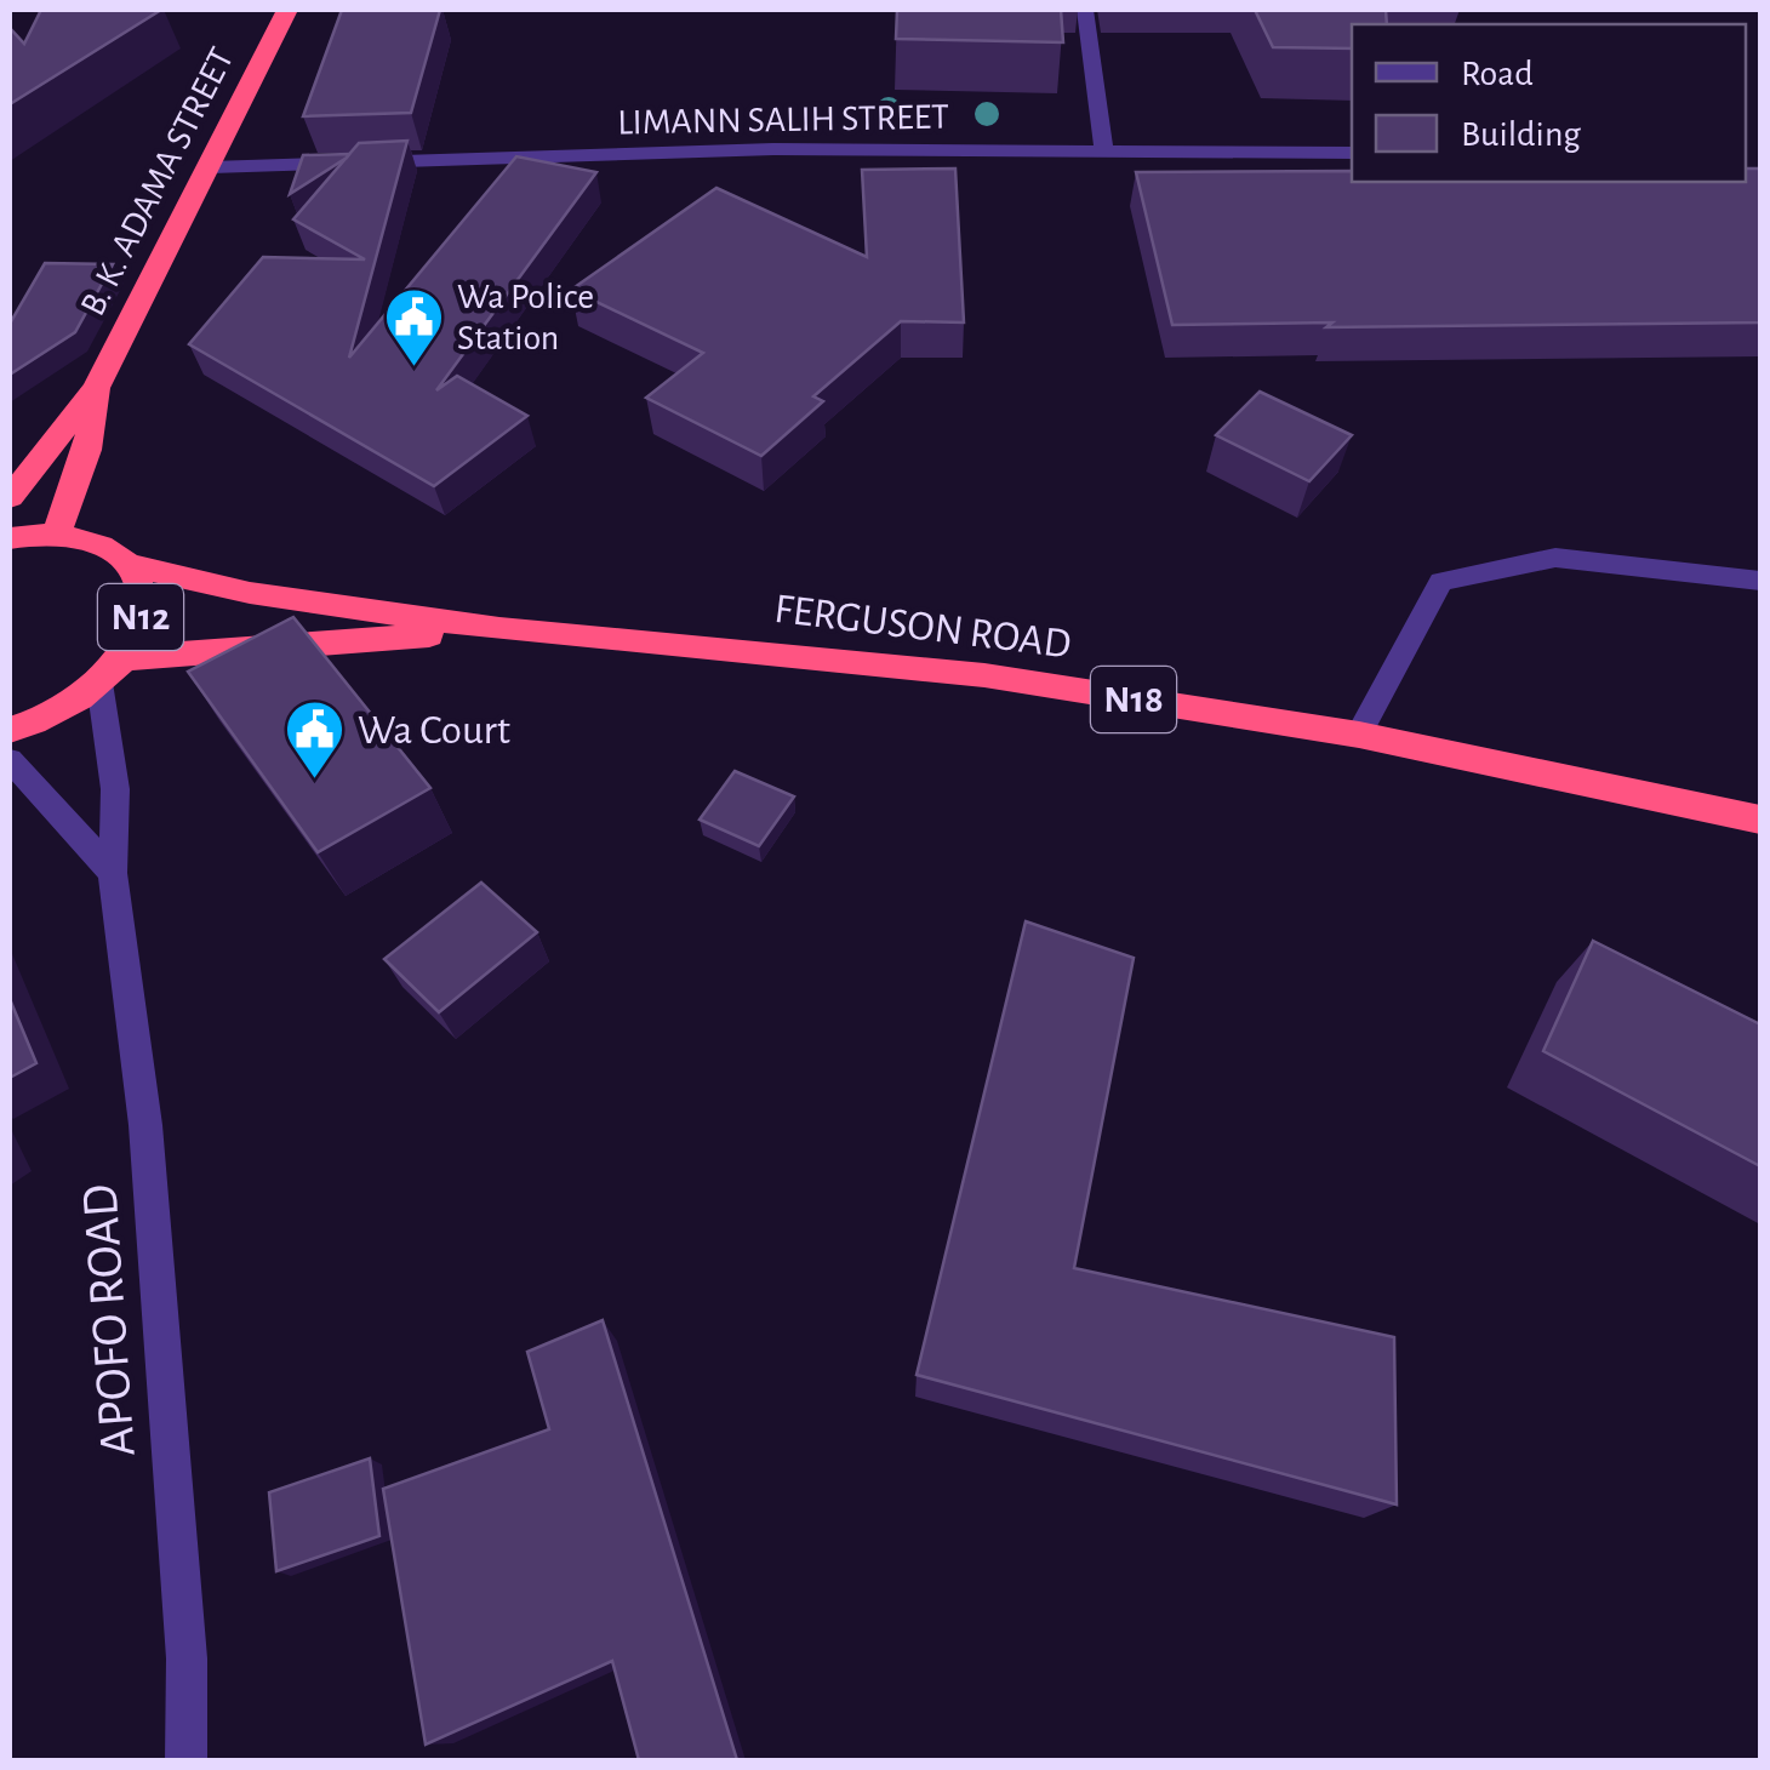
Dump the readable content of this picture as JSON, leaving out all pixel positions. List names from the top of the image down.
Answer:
{
  "streets": {
    "highway": [
      "B. K. ADAMA STREET",
      "N12",
      "FERGUSON ROAD",
      "N18"
    ],
    "street": ["LIMANN SALIH STREET", "APOFO ROAD"]
  },
  "crossings": [
    ["LIMANN SALIH STREET", "B. K. ADAMA STREET"],
    ["B. K. ADAMA STREET", "N12"],
    ["N12", "FERGUSON ROAD"],
    ["N12", "APOFO ROAD"]
  ],
  "places": {
    "public building": ["Wa Police Station", "Wa Court"]
  },
  "legend": ["Road", "Building"]
}
